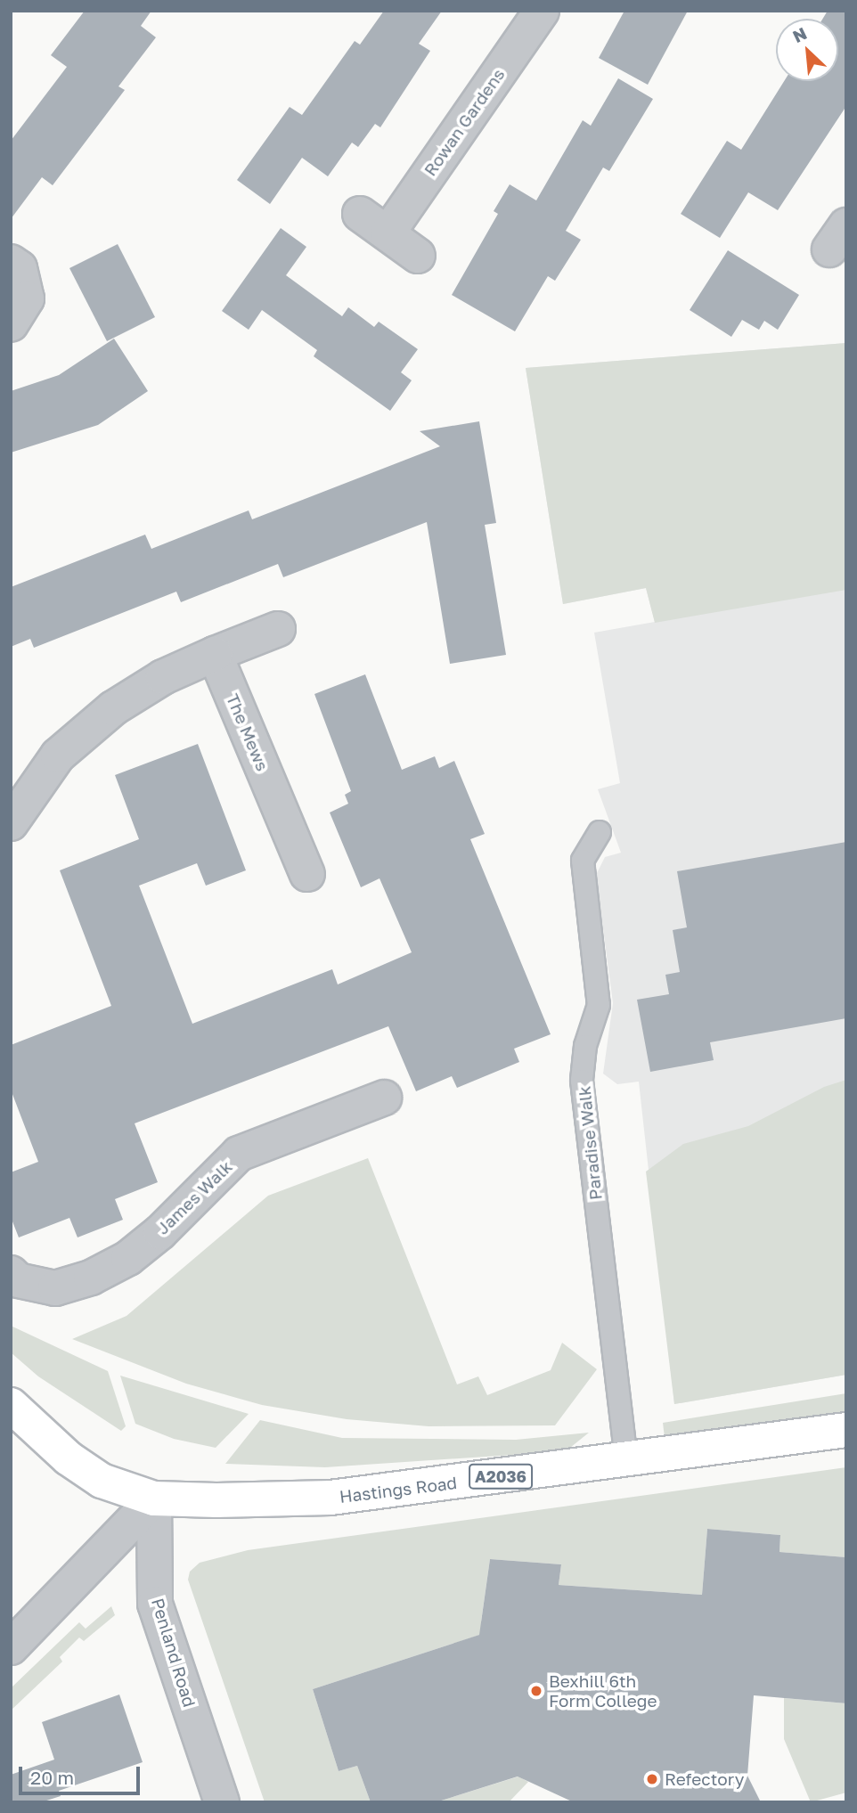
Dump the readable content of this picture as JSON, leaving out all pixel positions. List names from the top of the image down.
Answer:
{
  "streets": {
    "main road": ["A2036", "Hastings Road"],
    "street": [
      "Rowan Gardens",
      "The Mews",
      "James Walk",
      "Penland Road"
    ],
    "lane": ["Paradise Walk"]
  },
  "crossings": [
    ["Paradise Walk", "Hastings Road"],
    ["A2036", "Hastings Road"],
    ["A2036", "Penland Road"],
    ["Hastings Road", "Penland Road"]
  ],
  "places": ["Bexhill 6th Form College", "Refectory"],
  "scale_bar": "20 m",
  "north": "top left"
}
